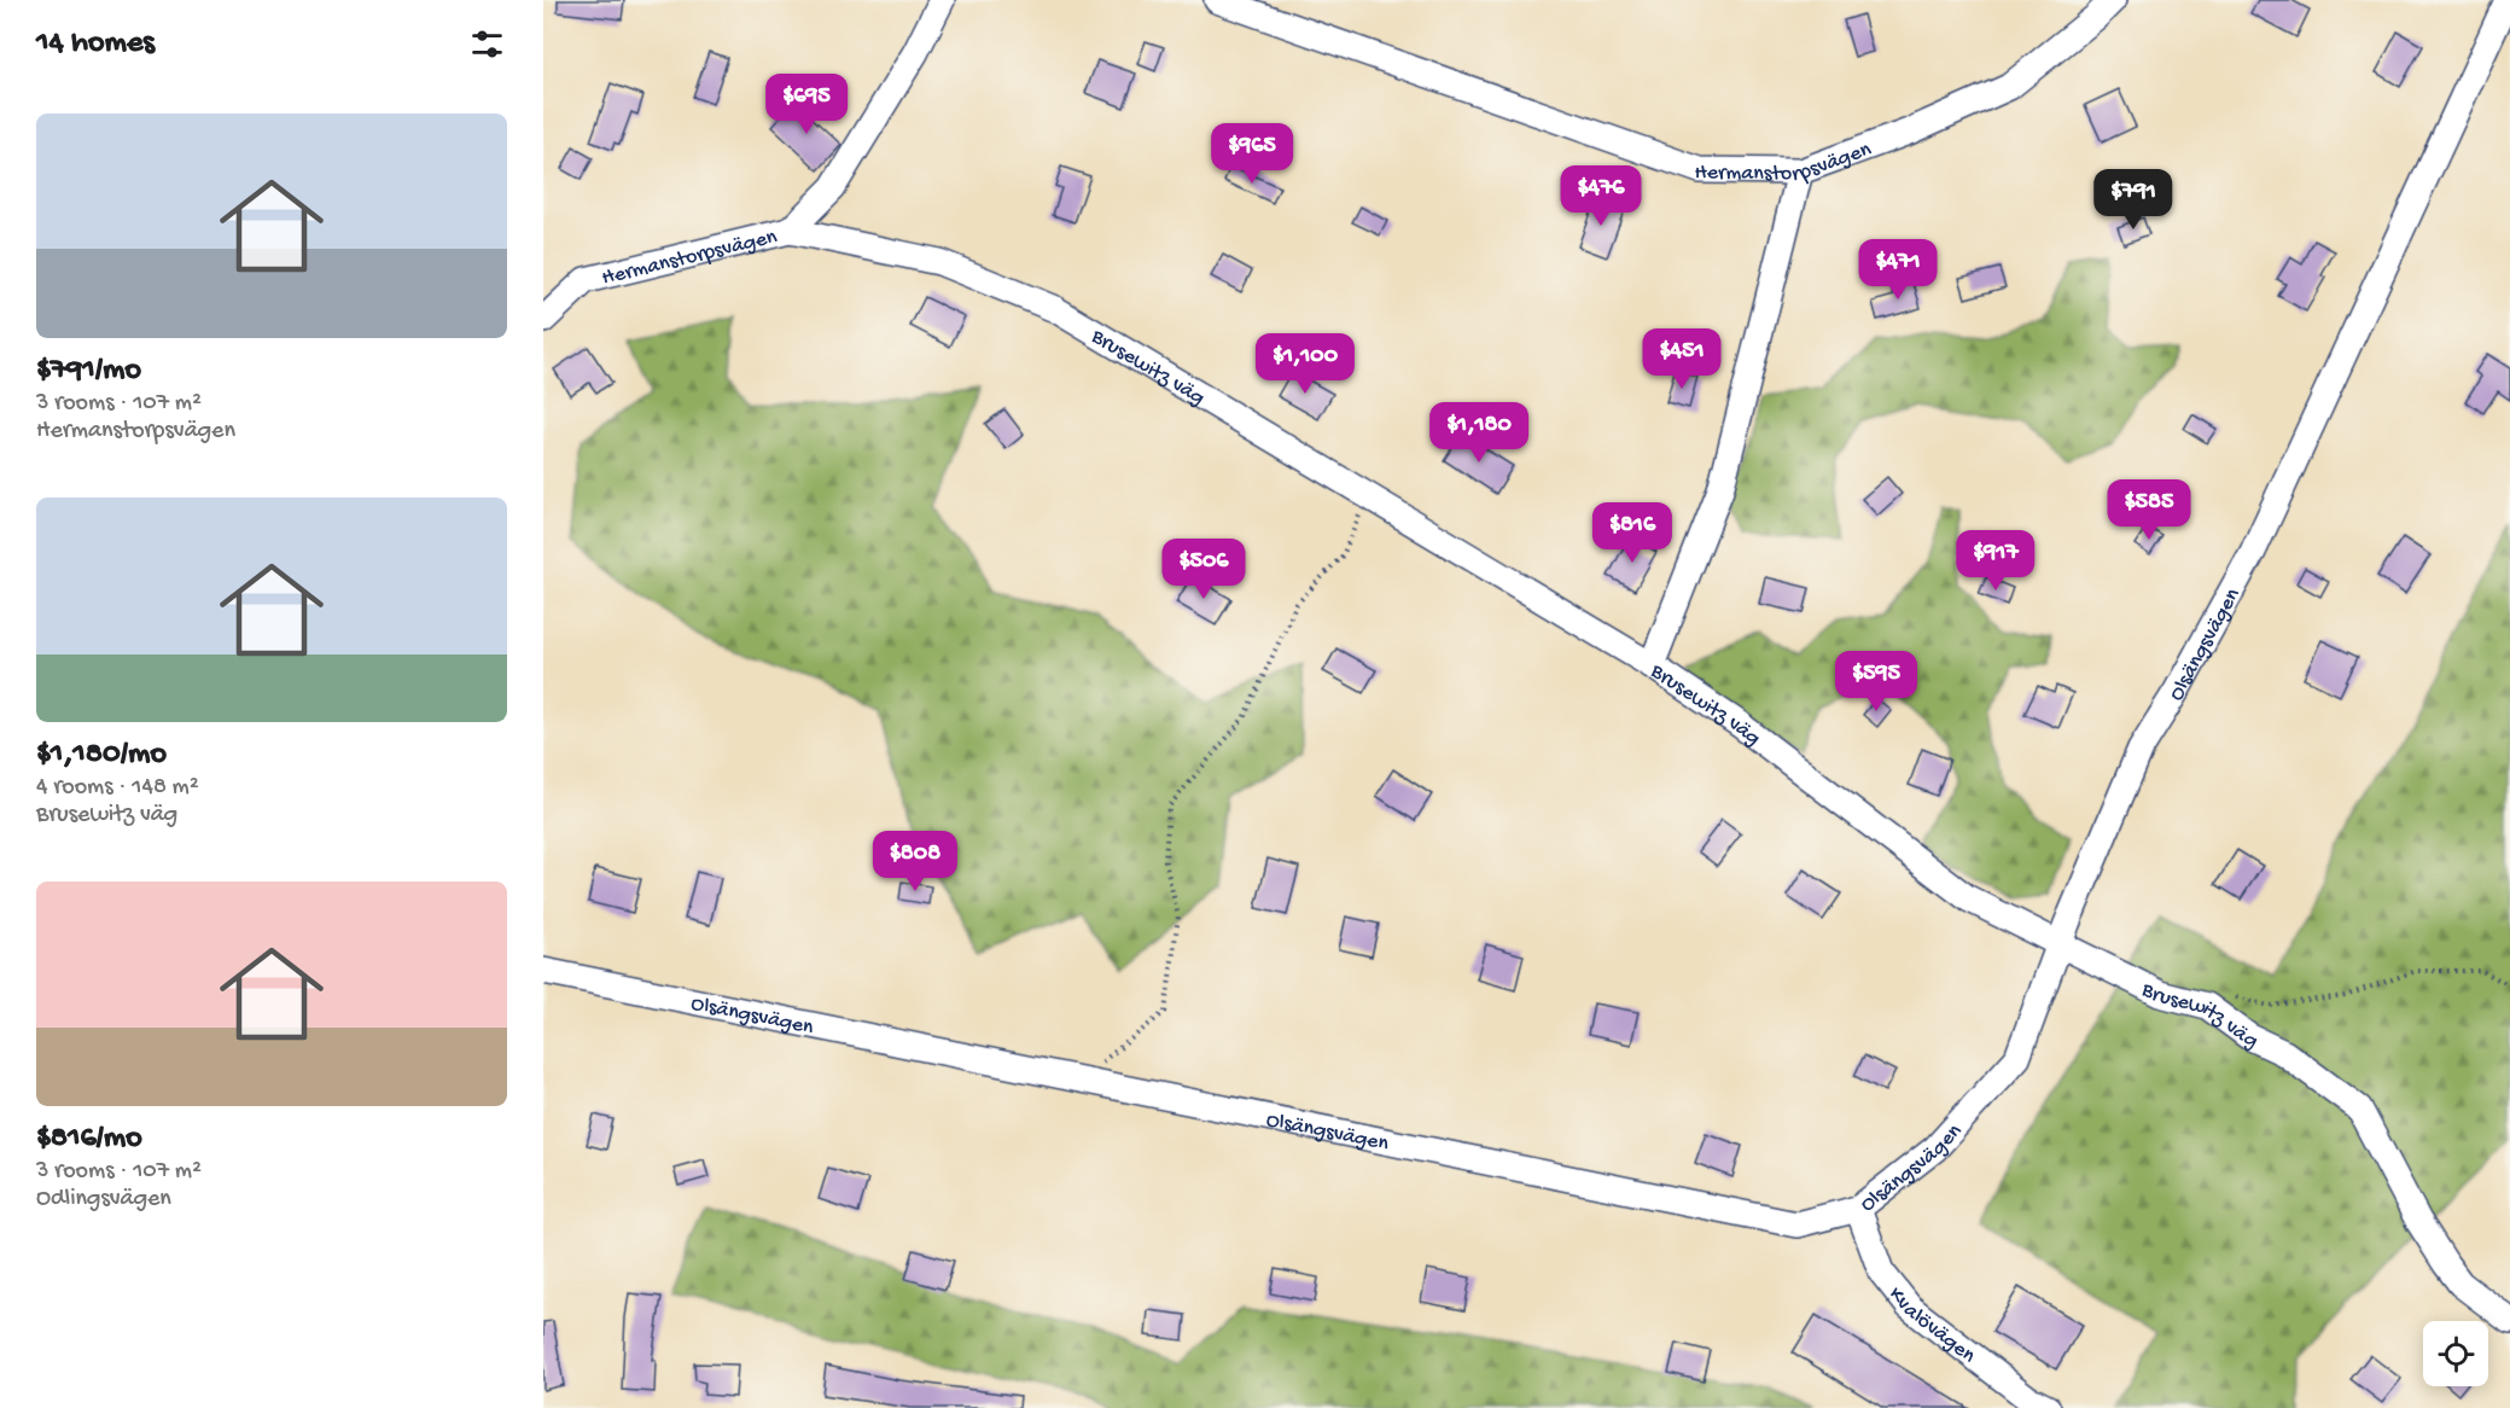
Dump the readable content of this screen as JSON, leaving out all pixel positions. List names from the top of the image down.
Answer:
{
  "streets": {
    "street": [
      "Hermanstorpsvägen",
      "Brusewitz väg",
      "Olsängsvägen",
      "Kvalövägen"
    ]
  },
  "crossings": [
    ["Hermanstorpsvägen", "Brusewitz väg"],
    ["Brusewitz väg", "Olsängsvägen"],
    ["Olsängsvägen", "Kvalövägen"]
  ],
  "page": {
    "heading": "14 homes",
    "price": [
      "$695",
      "$965",
      "$476",
      "$791",
      "$471",
      "$451",
      "$1,100",
      "$1,180",
      "$585",
      "$816",
      "$917",
      "$506",
      "$595",
      "$808"
    ],
    "list": [
      {
        "name": "$791/mo",
        "note": "3 rooms · 107 m² · Hermanstorpsvägen"
      },
      {
        "name": "$1,180/mo",
        "note": "4 rooms · 148 m² · Brusewitz väg"
      },
      {
        "name": "$816/mo",
        "note": "3 rooms · 107 m² · Odlingsvägen"
      }
    ]
  }
}
